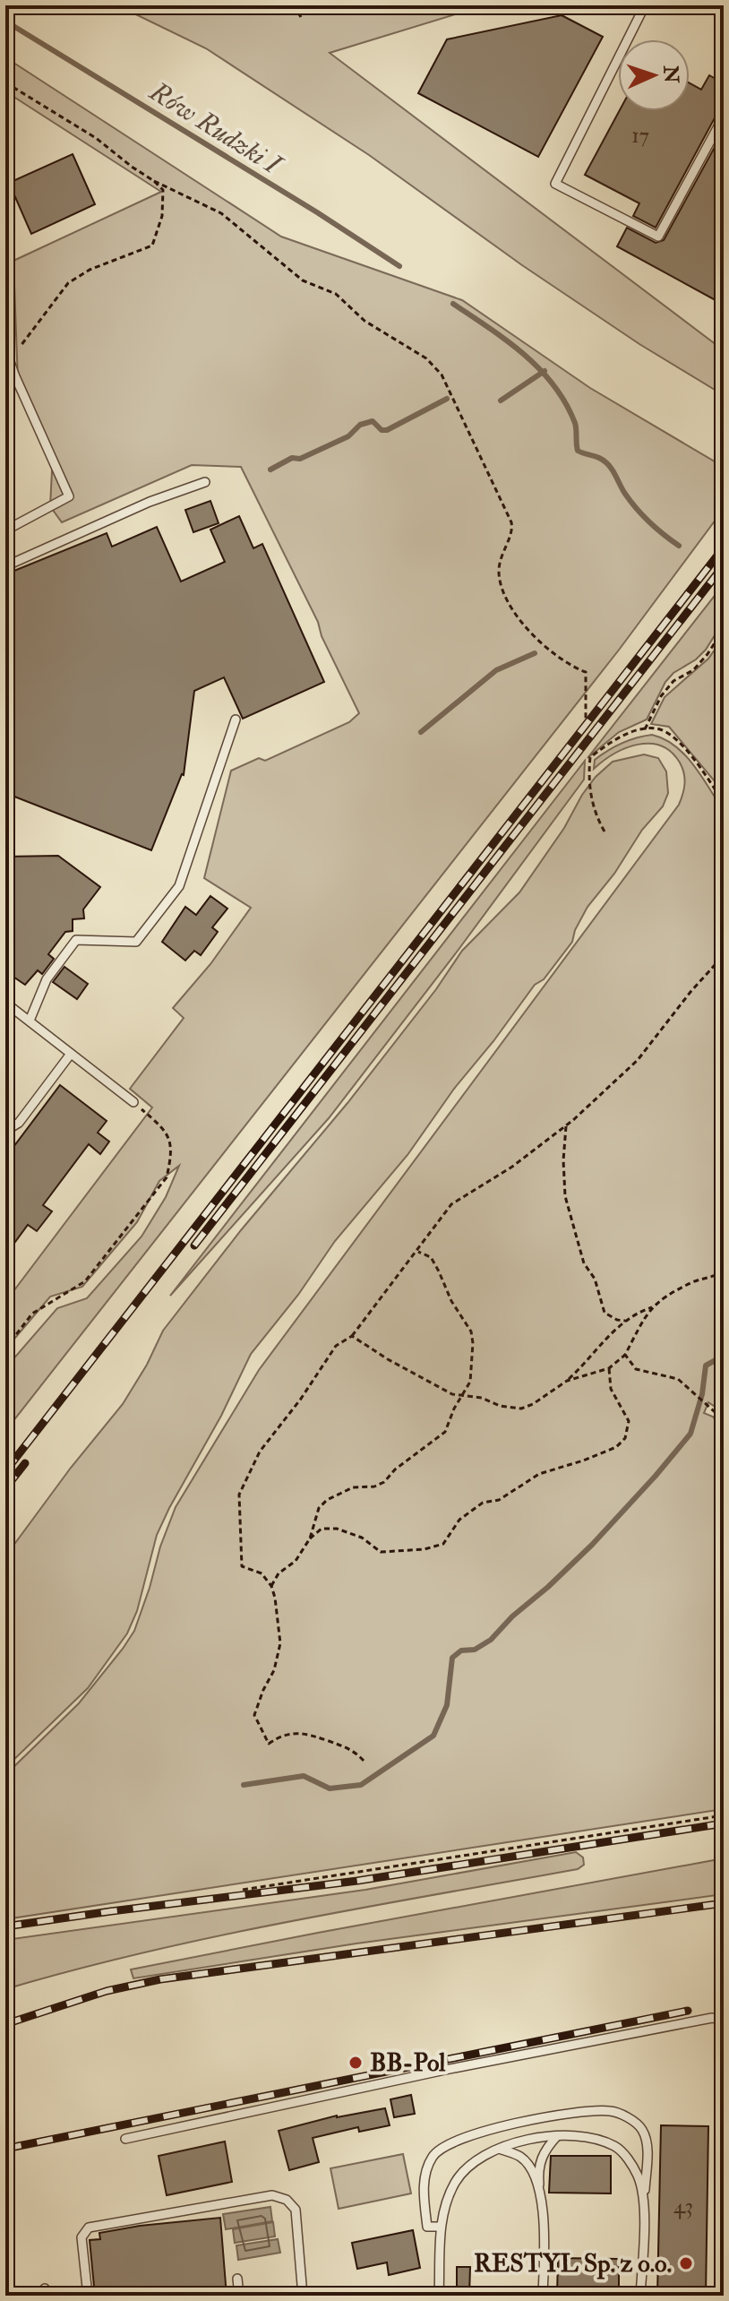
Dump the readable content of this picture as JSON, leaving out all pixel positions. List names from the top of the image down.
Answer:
{
  "water": ["Rów Rudzki I"],
  "places": ["BB-Pol", "RESTYL Sp. z o.o."],
  "house_numbers": ["17", "43"],
  "north": "right"
}
